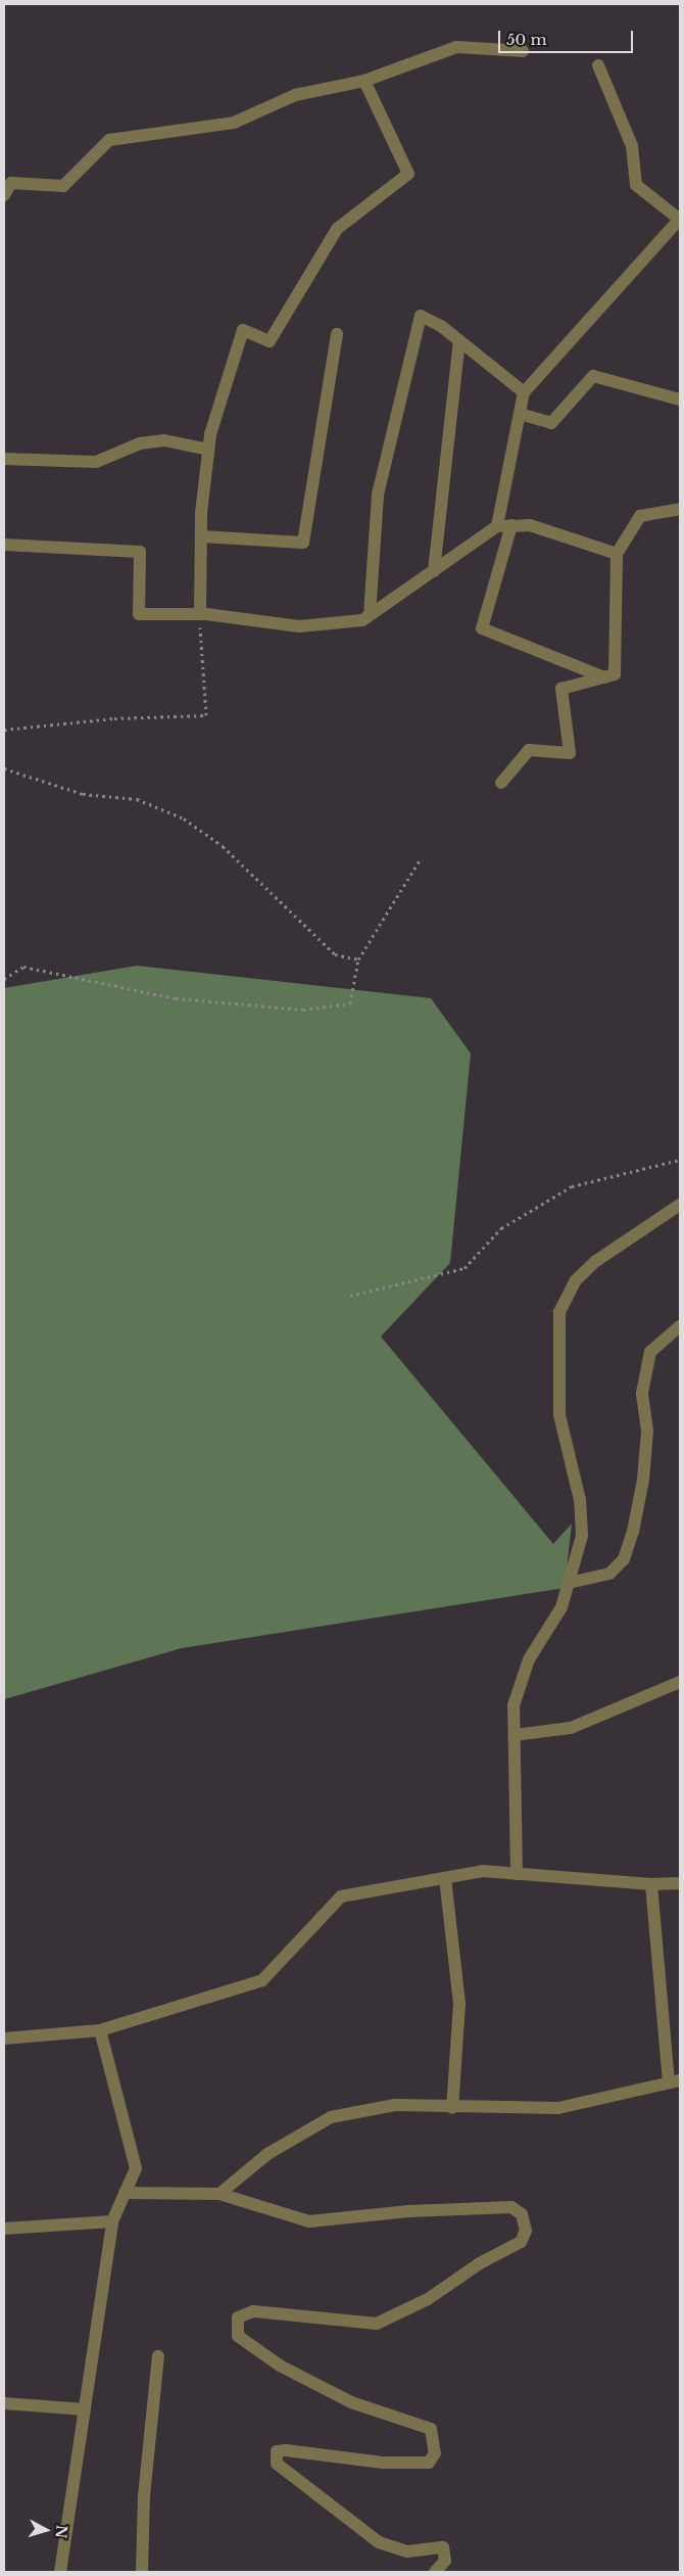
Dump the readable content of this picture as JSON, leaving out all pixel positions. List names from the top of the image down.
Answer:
{
  "scale_bar": "50 m",
  "north": "right"
}
